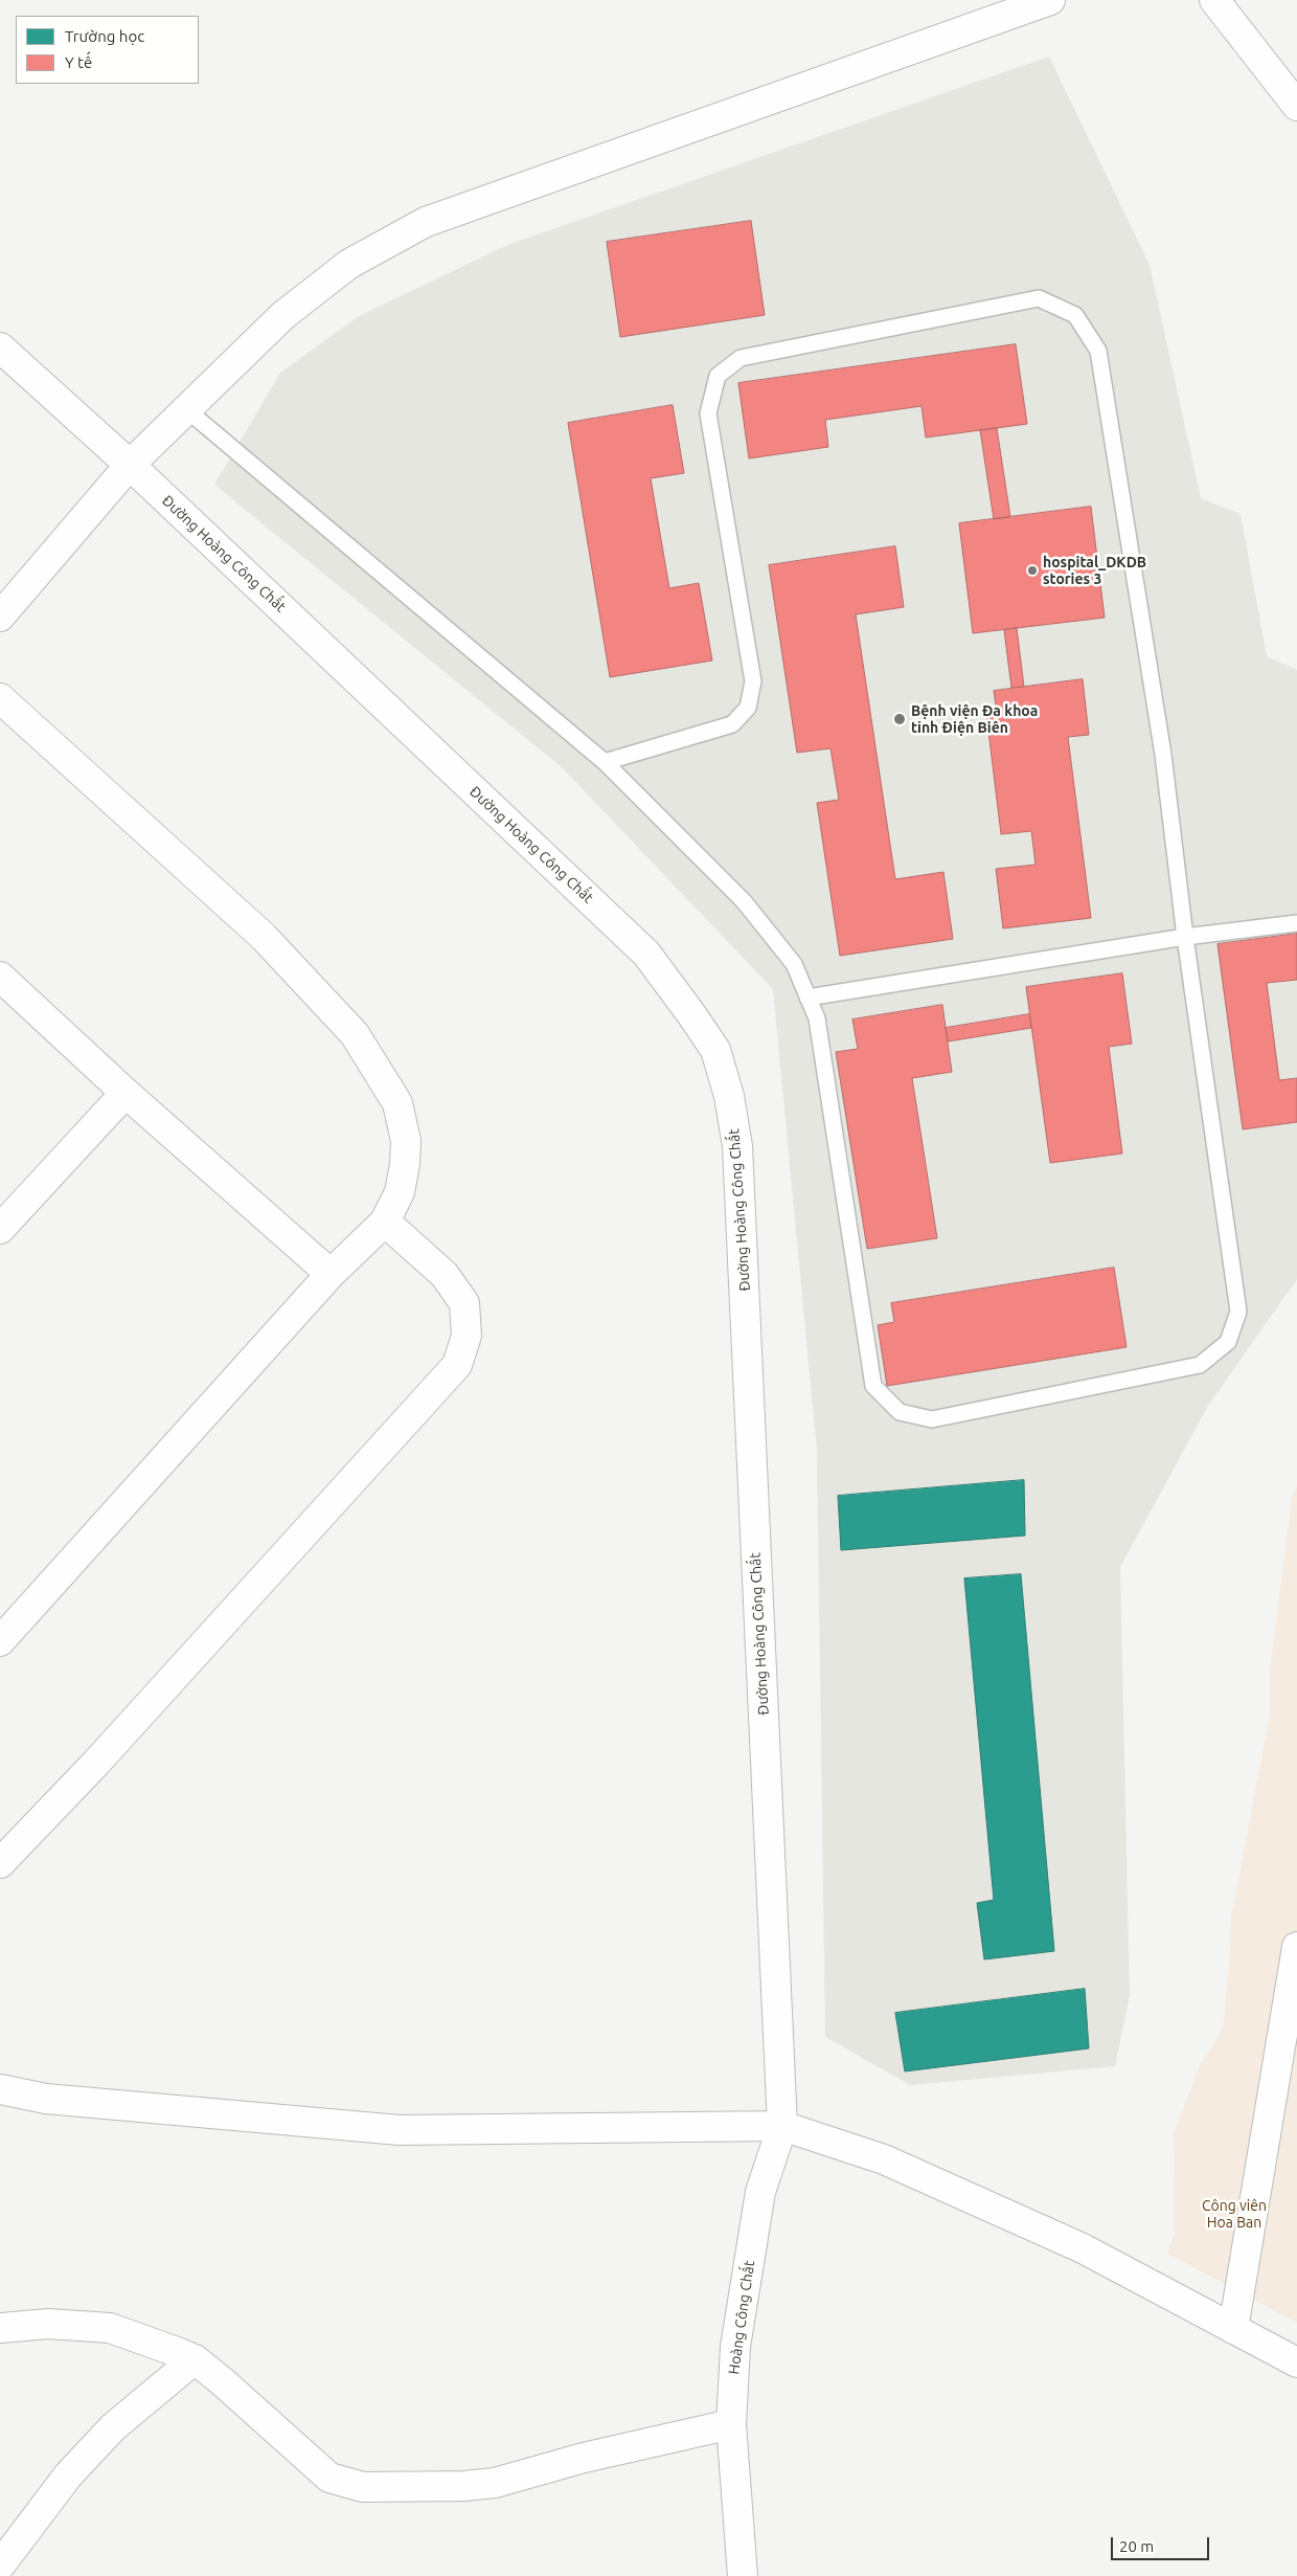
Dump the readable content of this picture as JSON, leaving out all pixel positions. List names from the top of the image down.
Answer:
{
  "streets": {
    "street": ["Đường Hoàng Công Chất", "Hoàng Công Chất"]
  },
  "crossings": [
    ["Đường Hoàng Công Chất", "Hoàng Công Chất"]
  ],
  "parks": ["Công viên Hoa Ban"],
  "places": ["hospital_DKDB stories 3", "Bệnh viện Đa khoa tỉnh Điện Biên"],
  "legend": ["Trường học", "Y tế"],
  "scale_bar": "20 m"
}
